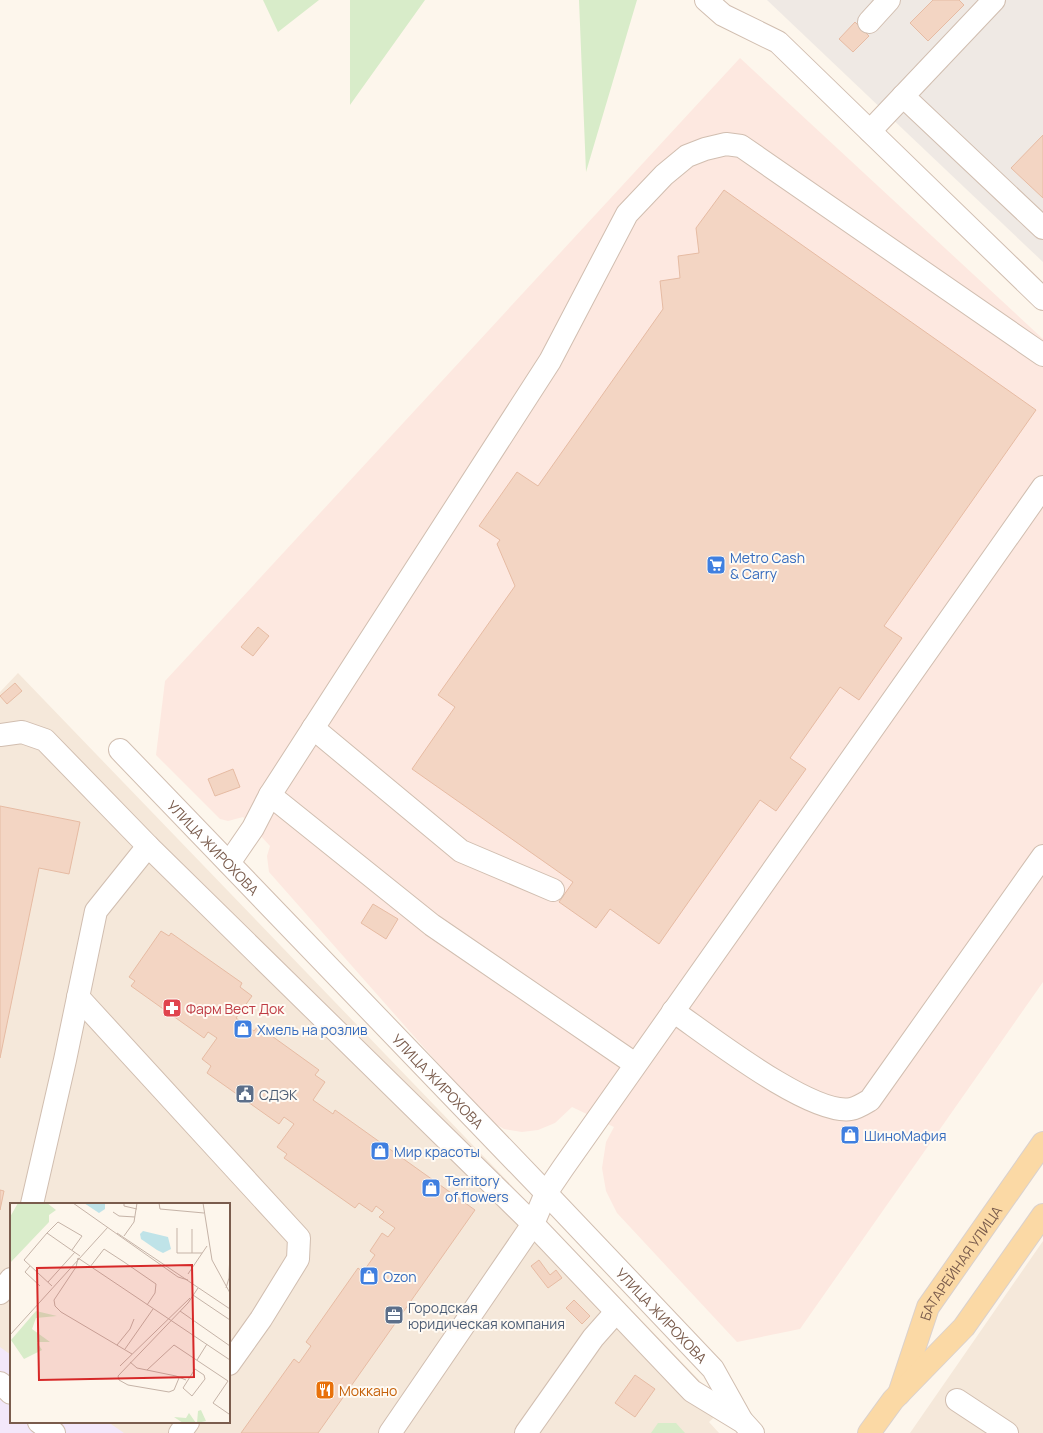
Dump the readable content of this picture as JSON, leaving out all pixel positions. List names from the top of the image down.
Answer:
{
  "streets": {
    "main road": ["БАТАРЕЙНАЯ УЛИЦА"],
    "street": ["УЛИЦА ЖИРОХОВА"]
  },
  "places": {
    "supermarket": ["Metro Cash & Carry"],
    "pharmacy": ["Фарм Вест Док"],
    "shop": [
      "Хмель на розлив",
      "ШиноМафия",
      "Мир красоты",
      "Territory of flowers",
      "Ozon"
    ],
    "public building": ["СДЭК"],
    "office": ["Городская юридическая компания"],
    "restaurant": ["Моккано"]
  }
}
